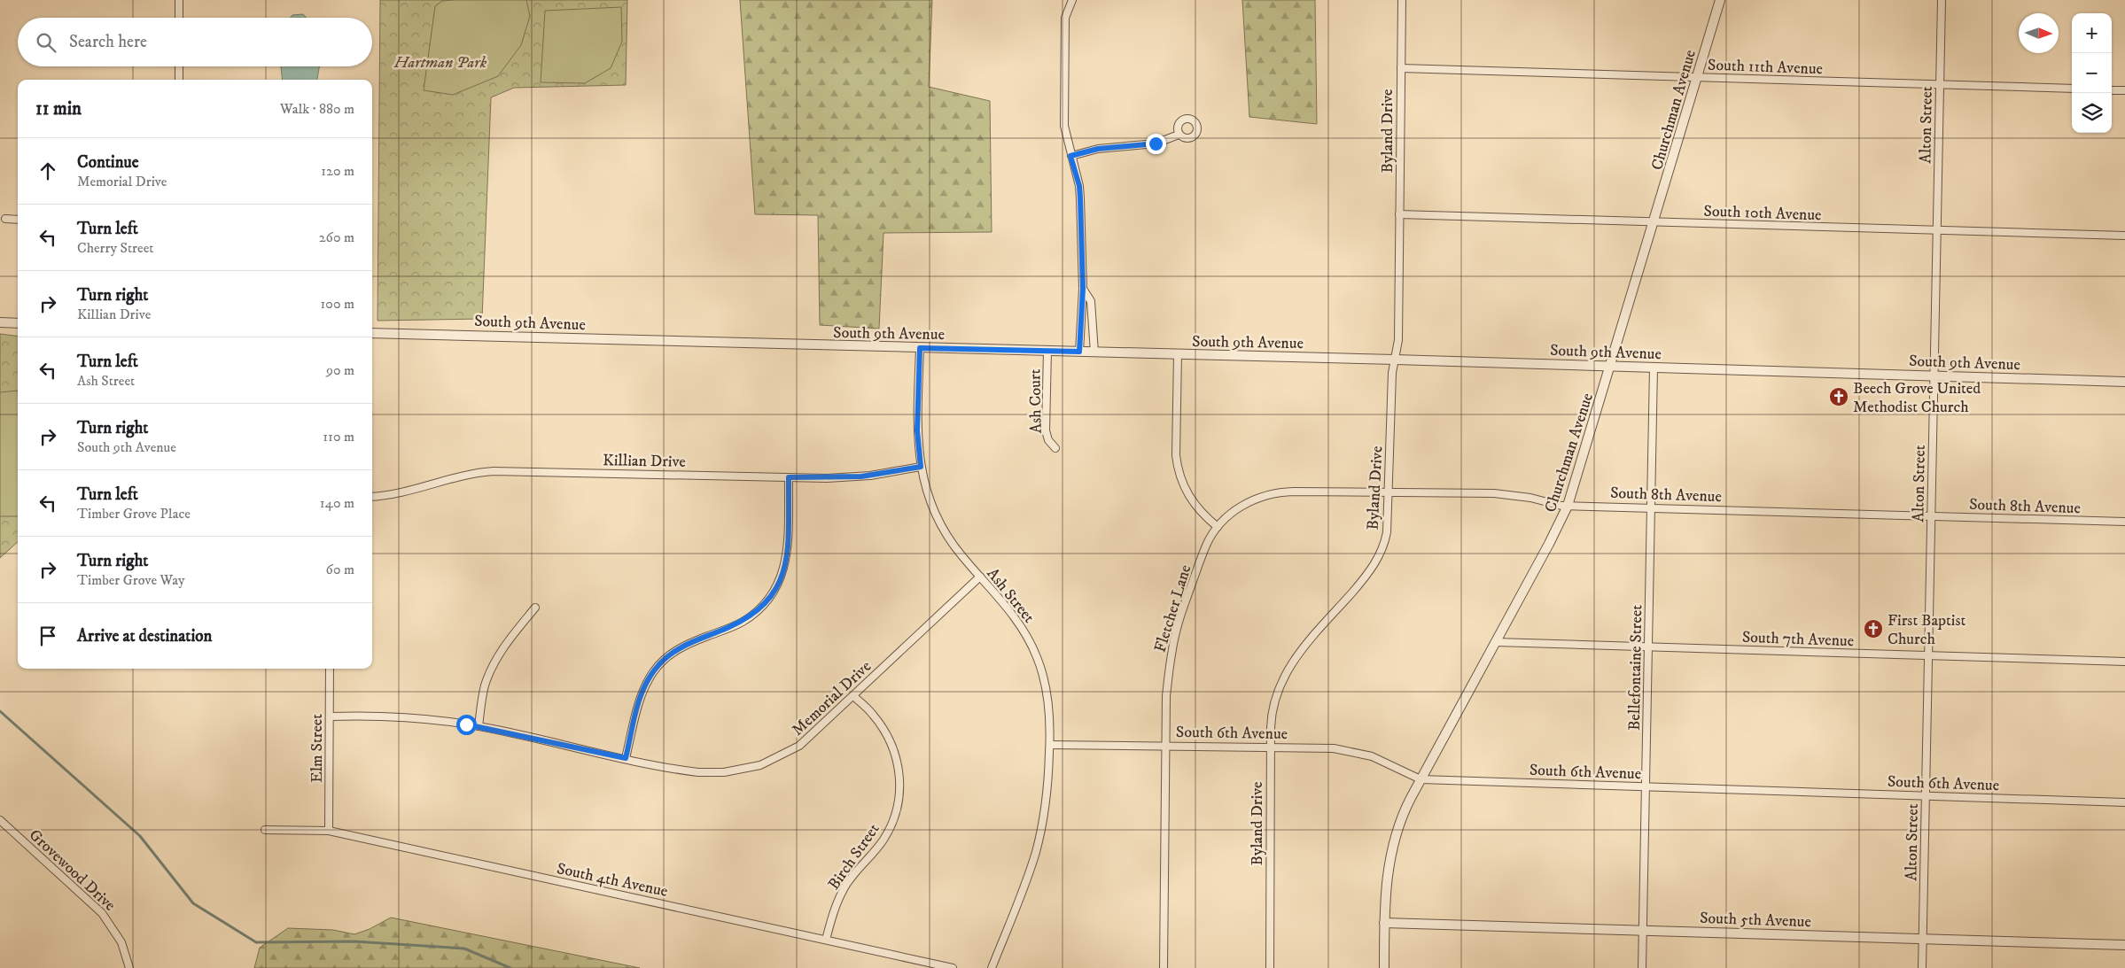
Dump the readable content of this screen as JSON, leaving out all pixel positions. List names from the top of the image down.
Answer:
{
  "streets": {
    "street": [
      "South 11th Avenue",
      "Churchman Avenue",
      "Alton Street",
      "Byland Drive",
      "South 10th Avenue",
      "South 9th Avenue",
      "Ash Court",
      "Killian Drive",
      "South 8th Avenue",
      "Ash Street",
      "Fletcher Lane",
      "South 7th Avenue",
      "Bellefontaine Street",
      "Memorial Drive",
      "South 6th Avenue",
      "Elm Street",
      "Birch Street",
      "Grovewood Drive",
      "South 4th Avenue",
      "South 5th Avenue"
    ]
  },
  "crossings": [
    ["South 11th Avenue", "Churchman Avenue"],
    ["South 11th Avenue", "Alton Street"],
    ["South 11th Avenue", "Byland Drive"],
    ["Churchman Avenue", "South 10th Avenue"],
    ["Churchman Avenue", "South 9th Avenue"],
    ["Churchman Avenue", "South 8th Avenue"],
    ["Churchman Avenue", "South 7th Avenue"],
    ["Churchman Avenue", "South 6th Avenue"],
    ["Churchman Avenue", "South 5th Avenue"],
    ["Alton Street", "South 10th Avenue"],
    ["Alton Street", "South 9th Avenue"],
    ["Alton Street", "South 8th Avenue"],
    ["Alton Street", "South 7th Avenue"],
    ["Alton Street", "South 6th Avenue"],
    ["Alton Street", "South 5th Avenue"],
    ["Byland Drive", "South 10th Avenue"],
    ["Byland Drive", "South 9th Avenue"],
    ["Byland Drive", "South 8th Avenue"],
    ["Byland Drive", "South 6th Avenue"],
    ["South 9th Avenue", "Ash Court"],
    ["South 9th Avenue", "Ash Street"],
    ["South 9th Avenue", "Bellefontaine Street"],
    ["Killian Drive", "Ash Street"],
    ["South 8th Avenue", "Fletcher Lane"],
    ["South 8th Avenue", "Bellefontaine Street"],
    ["Ash Street", "Memorial Drive"],
    ["Ash Street", "South 6th Avenue"],
    ["Fletcher Lane", "South 6th Avenue"],
    ["South 7th Avenue", "Bellefontaine Street"],
    ["Bellefontaine Street", "South 6th Avenue"],
    ["Bellefontaine Street", "South 5th Avenue"],
    ["Memorial Drive", "Elm Street"],
    ["Memorial Drive", "Birch Street"],
    ["Elm Street", "South 4th Avenue"],
    ["Birch Street", "South 4th Avenue"]
  ],
  "parks": ["Hartman Park"],
  "places": {
    "church": ["Beech Grove United Methodist Church", "First Baptist Church"]
  },
  "north": "right",
  "page": {
    "map_buttons": ["+", "−"],
    "search": "Search here",
    "heading": ["11 min", "Walk · 880 m"],
    "list": [
      ["Continue", "Memorial Drive", "120 m"],
      ["Turn left", "Cherry Street", "260 m"],
      ["Turn right", "Killian Drive", "100 m"],
      ["Turn left", "Ash Street", "90 m"],
      ["Turn right", "South 9th Avenue", "110 m"],
      ["Turn left", "Timber Grove Place", "140 m"],
      ["Turn right", "Timber Grove Way", "60 m"],
      "Arrive at destination"
    ]
  }
}
